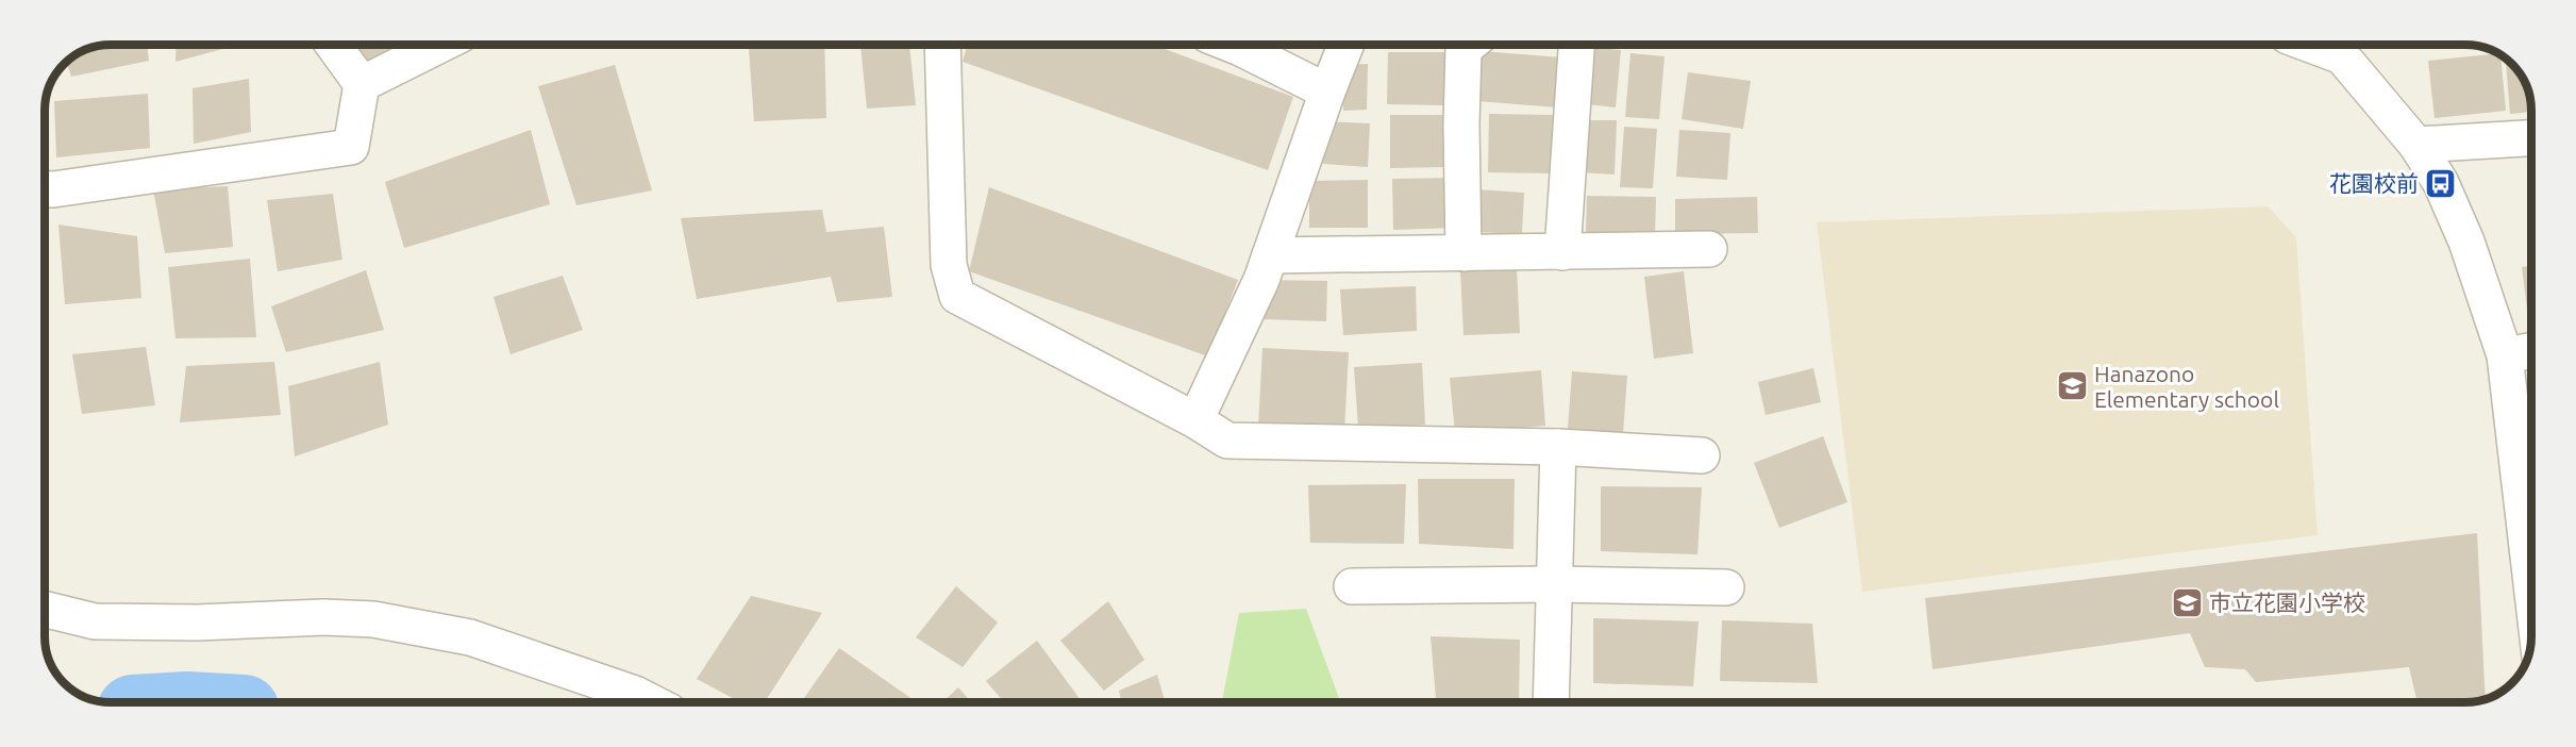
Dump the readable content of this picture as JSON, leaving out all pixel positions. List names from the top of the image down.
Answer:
{
  "places": {
    "bus stop": ["花園校前"],
    "school or university": ["Hanazono Elementary school", "市立花園小学校"]
  }
}
